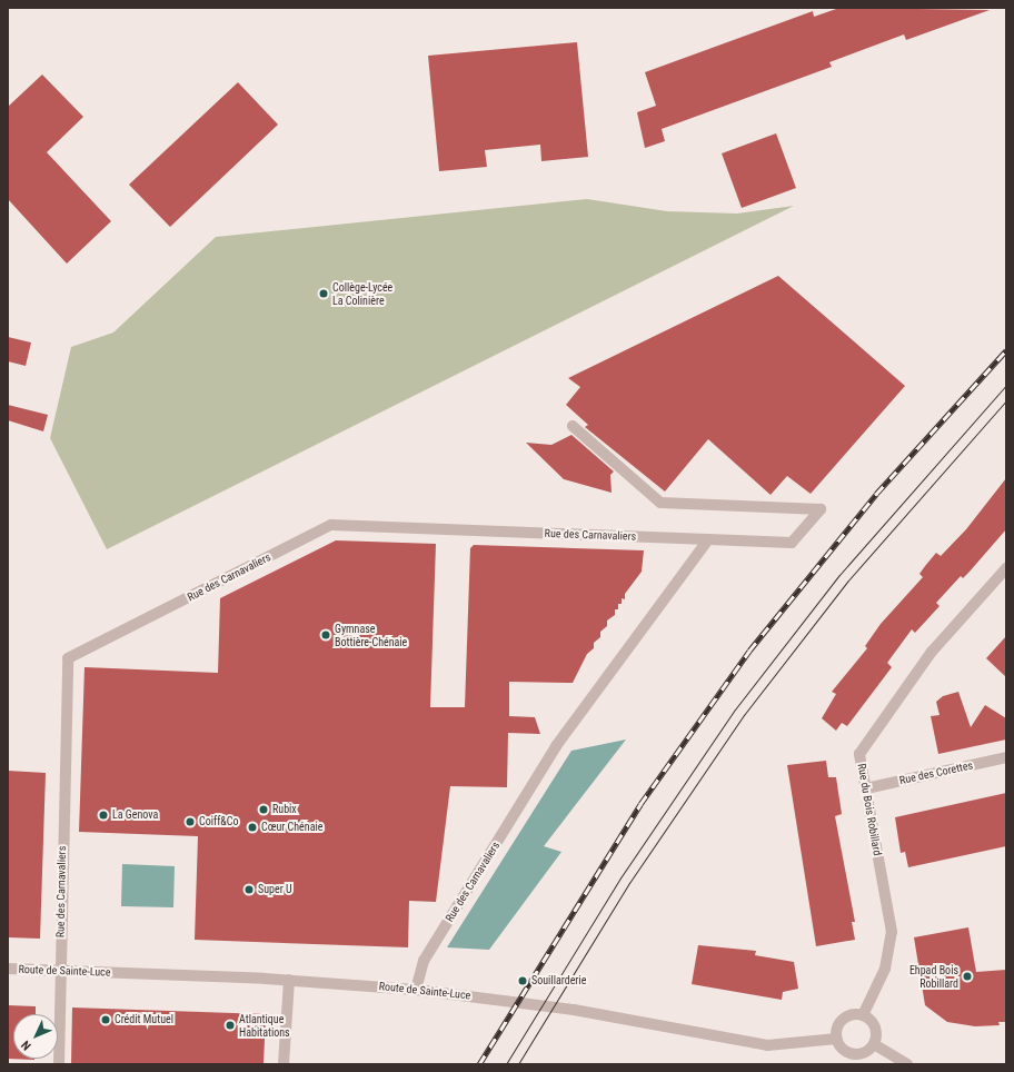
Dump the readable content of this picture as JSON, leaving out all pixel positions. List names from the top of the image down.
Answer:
{
  "streets": {
    "street": [
      "Rue des Carnavaliers",
      "Rue des Corettes",
      "Rue du Bois Robillard",
      "Route de Sainte-Luce"
    ]
  },
  "crossings": [
    ["Rue des Carnavaliers", "Route de Sainte-Luce"],
    ["Rue des Corettes", "Rue du Bois Robillard"],
    ["Rue du Bois Robillard", "Route de Sainte-Luce"]
  ],
  "places": [
    "Collège-Lycée La Colinière",
    "Gymnase Bottière-Chénaie",
    "Rubix",
    "La Genova",
    "Coiff&Co",
    "Cœur Chénaie",
    "Super U",
    "Ehpad Bois Robillard",
    "Souillarderie",
    "Crédit Mutuel",
    "Atlantique Habitations"
  ],
  "north": "bottom left"
}
